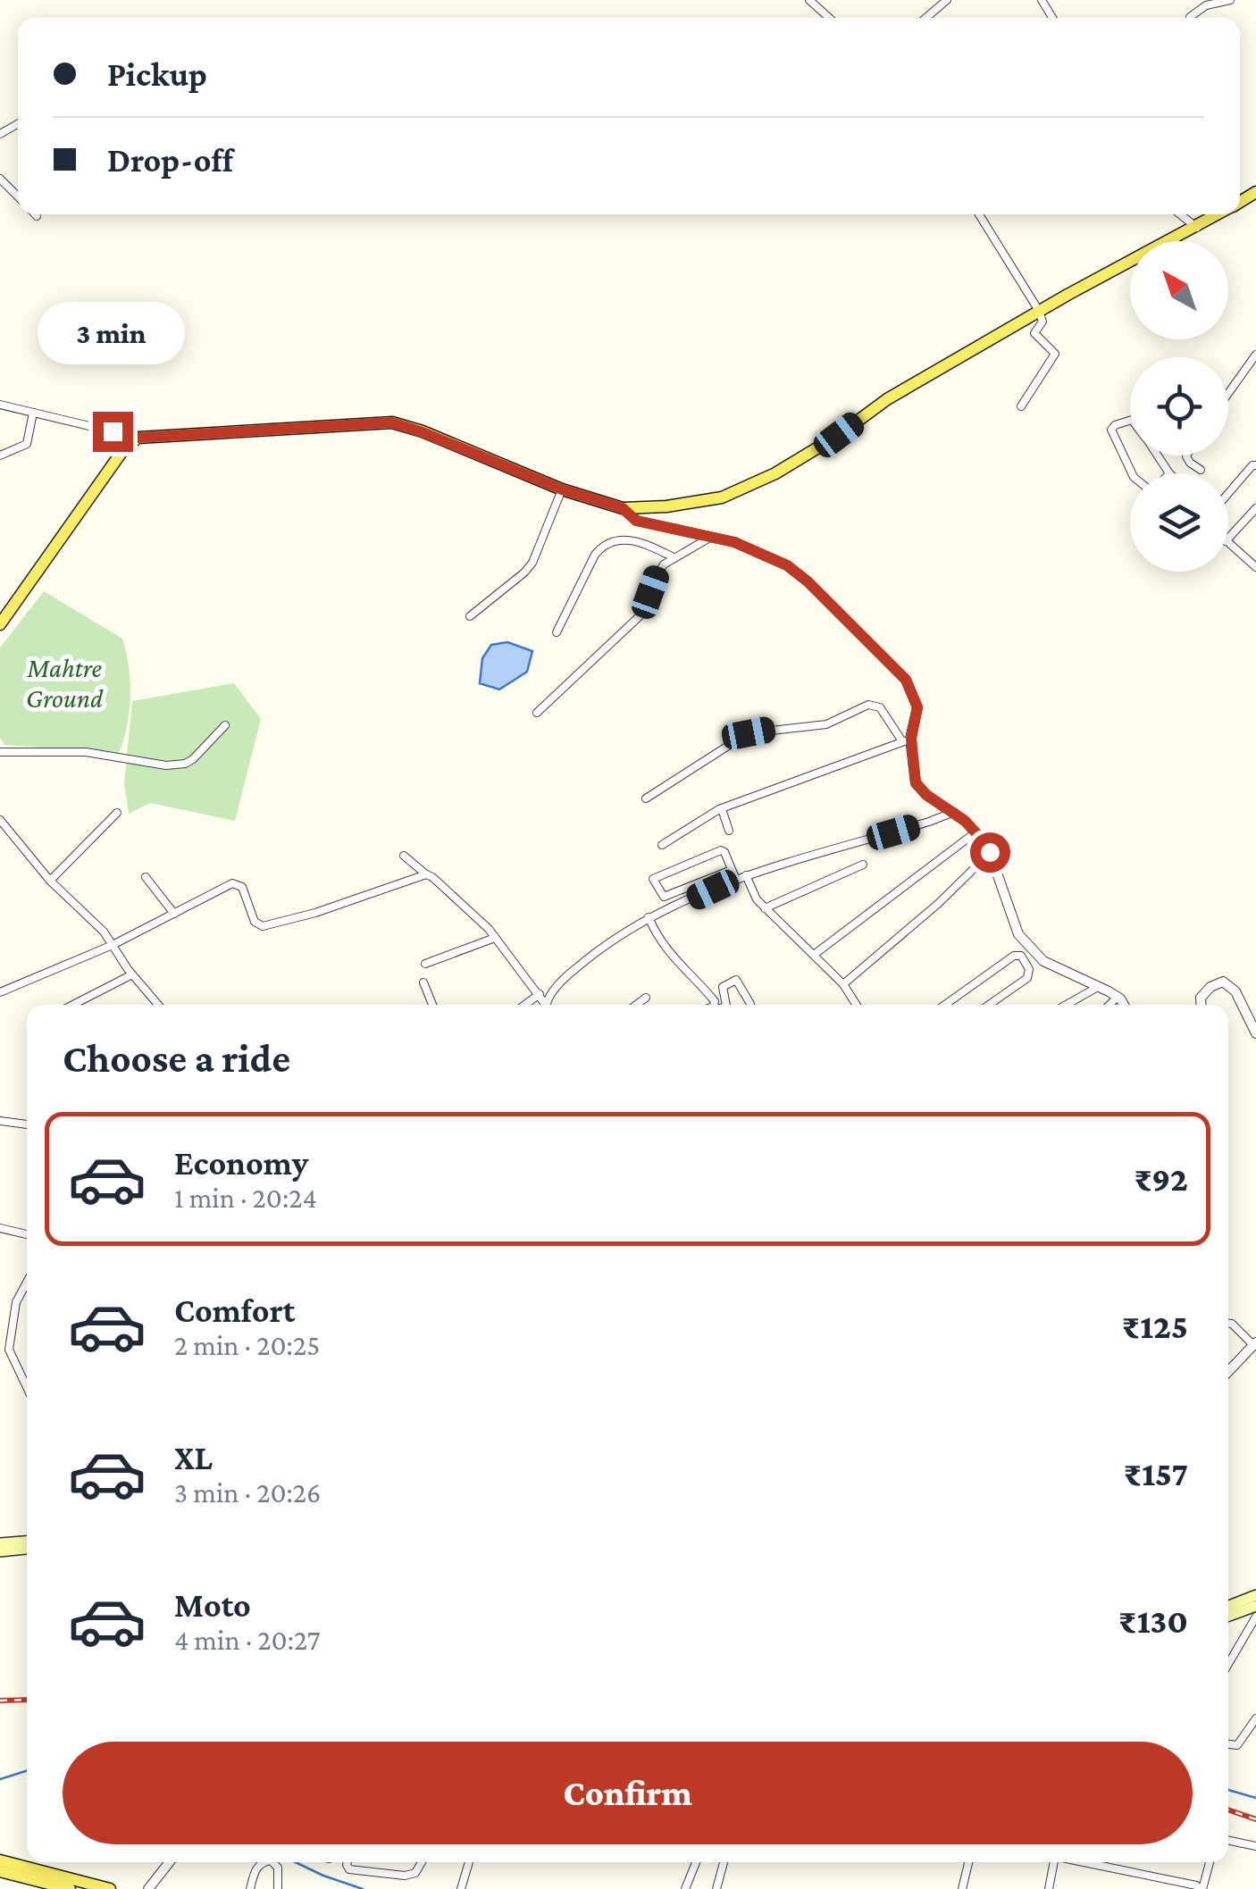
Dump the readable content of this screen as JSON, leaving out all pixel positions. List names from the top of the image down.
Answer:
{
  "parks": ["Mahtre Ground"],
  "north": "top left",
  "page": {
    "banner": ["Pickup", "Drop-off"],
    "bubble": "3 min",
    "heading": "Choose a ride",
    "list": [
      {
        "name": "Economy",
        "note": "1 min · 20:24",
        "value": "₹92"
      },
      {
        "name": "Comfort",
        "note": "2 min · 20:25",
        "value": "₹125"
      },
      {
        "name": "XL",
        "note": "3 min · 20:26",
        "value": "₹157"
      },
      {
        "name": "Moto",
        "note": "4 min · 20:27",
        "value": "₹130"
      }
    ],
    "buttons": "Confirm"
  }
}
